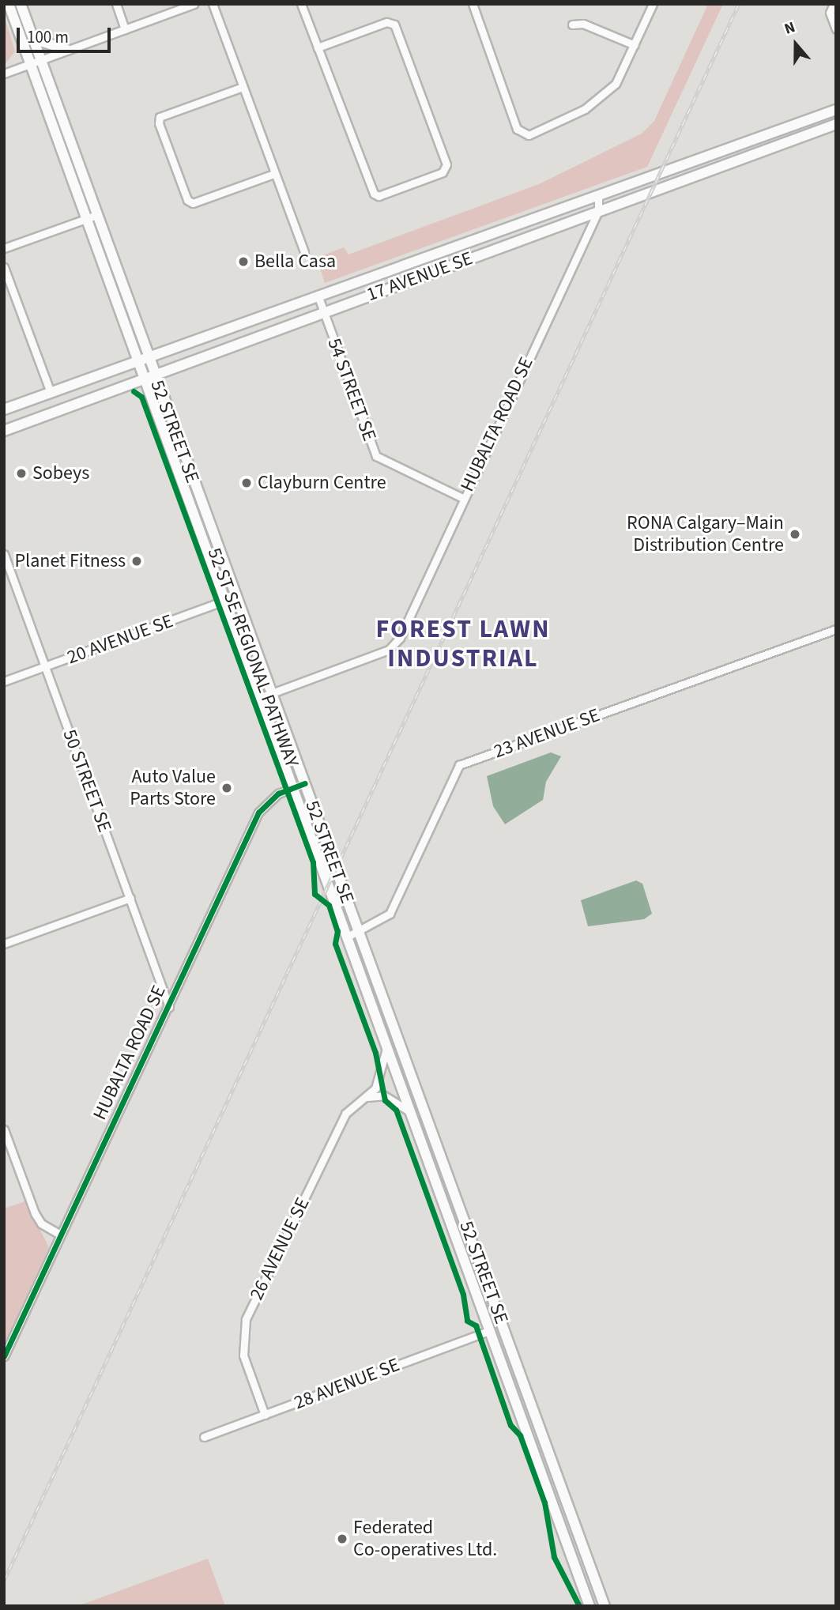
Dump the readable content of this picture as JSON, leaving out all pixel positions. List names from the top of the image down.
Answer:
{
  "streets": {
    "main road": ["17 AVENUE SE", "52 STREET SE"],
    "street": [
      "54 STREET SE",
      "HUBALTA ROAD SE",
      "20 AVENUE SE",
      "23 AVENUE SE",
      "50 STREET SE",
      "26 AVENUE SE",
      "28 AVENUE SE"
    ],
    "cycle path": ["52 ST SE REGIONAL PATHWAY"]
  },
  "crossings": [
    ["17 AVENUE SE", "54 STREET SE"],
    ["17 AVENUE SE", "HUBALTA ROAD SE"],
    ["17 AVENUE SE", "52 STREET SE"],
    ["54 STREET SE", "HUBALTA ROAD SE"],
    ["HUBALTA ROAD SE", "52 STREET SE"],
    ["HUBALTA ROAD SE", "50 STREET SE"],
    ["52 STREET SE", "20 AVENUE SE"],
    ["52 STREET SE", "23 AVENUE SE"],
    ["52 STREET SE", "28 AVENUE SE"],
    ["20 AVENUE SE", "50 STREET SE"],
    ["26 AVENUE SE", "28 AVENUE SE"]
  ],
  "districts": ["FOREST LAWN INDUSTRIAL"],
  "places": [
    "Bella Casa",
    "Sobeys",
    "Clayburn Centre",
    "RONA Calgary–Main Distribution Centre",
    "Planet Fitness",
    "Auto Value Parts Store",
    "Federated Co-operatives Ltd."
  ],
  "scale_bar": "100 m",
  "north": "top"
}
